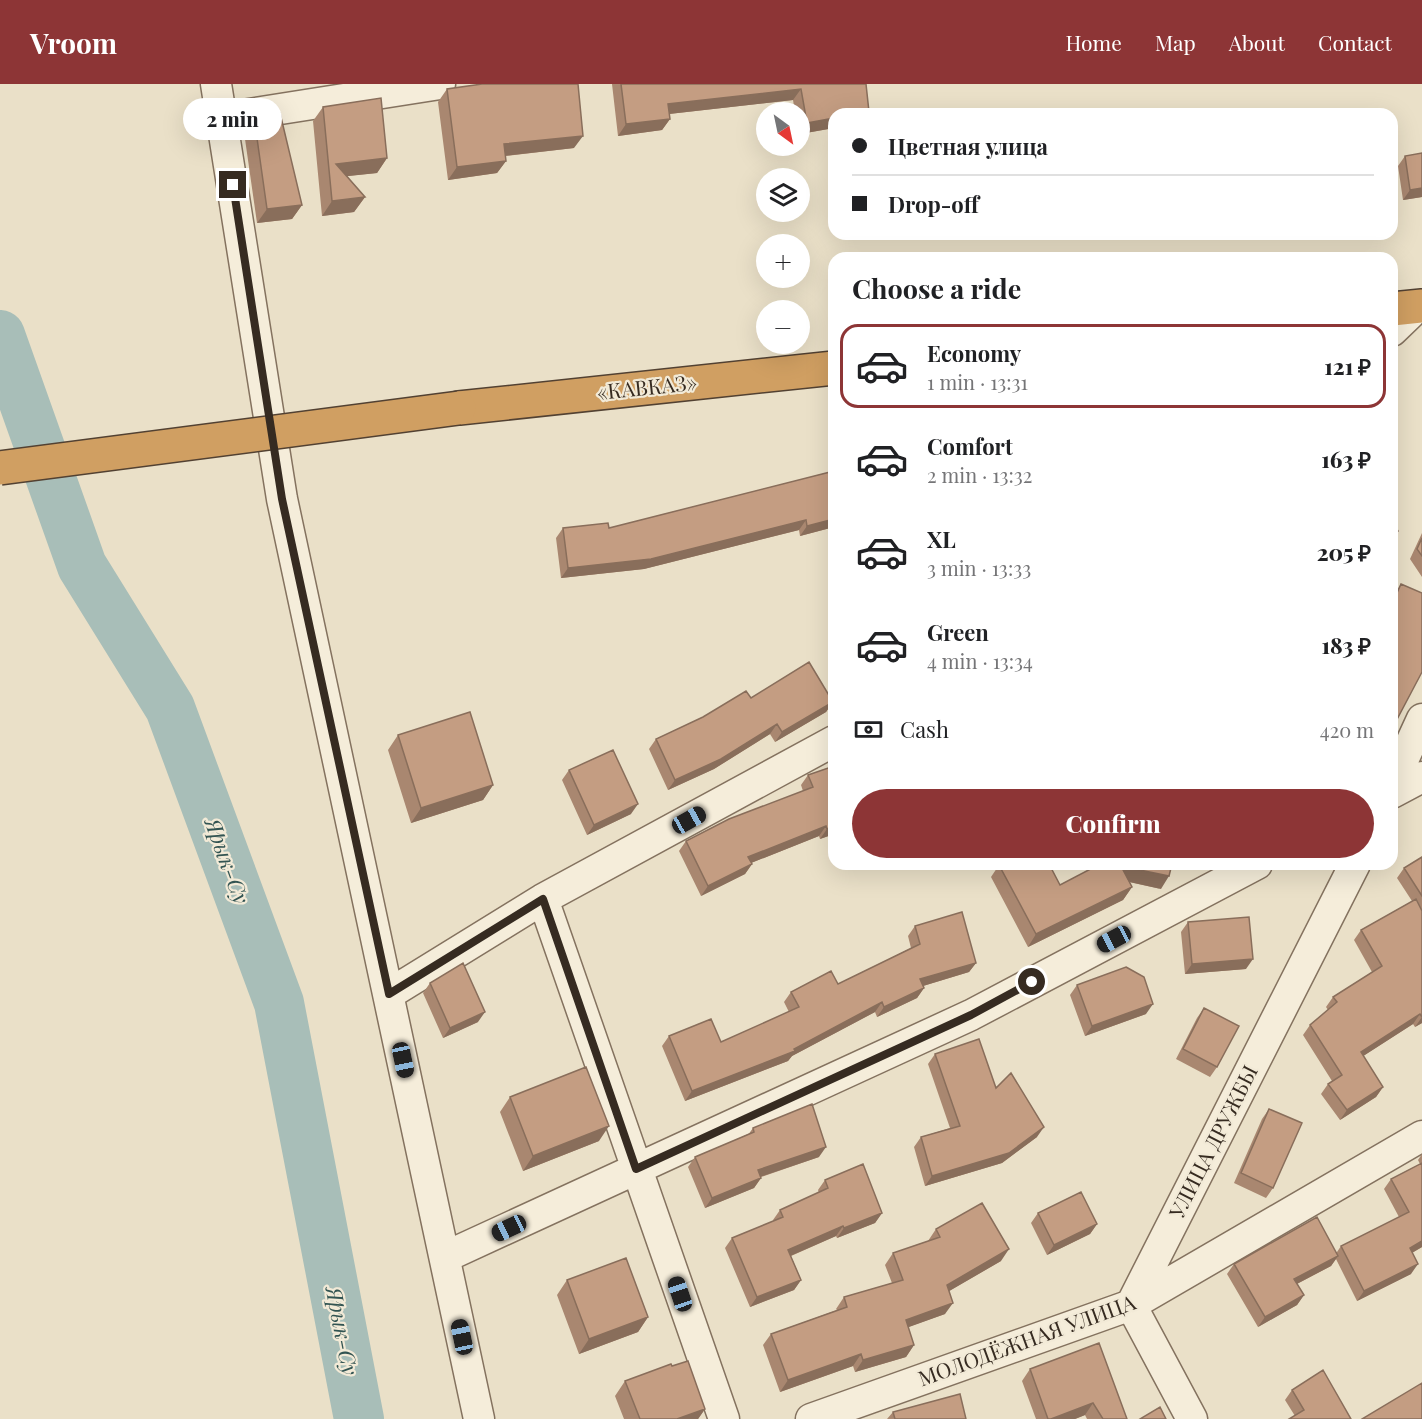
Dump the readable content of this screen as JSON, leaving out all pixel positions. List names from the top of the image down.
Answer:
{
  "streets": {
    "highway": ["«КАВКАЗ»"],
    "street": ["УЛИЦА ДРУЖБЫ", "МОЛОДЁЖНАЯ УЛИЦА"]
  },
  "crossings": [
    ["УЛИЦА ДРУЖБЫ", "МОЛОДЁЖНАЯ УЛИЦА"]
  ],
  "water": ["Ярык-Су"],
  "north": "bottom right",
  "page": {
    "header": "Vroom",
    "nav": [
      "Home",
      "Map",
      "About",
      "Contact"
    ],
    "bubble": "2 min",
    "map_buttons": ["+", "−"],
    "banner": ["Цветная улица", "Drop-off"],
    "heading": "Choose a ride",
    "list": [
      {
        "name": "Economy",
        "note": "1 min · 13:31",
        "value": "121 ₽"
      },
      {
        "name": "Comfort",
        "note": "2 min · 13:32",
        "value": "163 ₽"
      },
      {
        "name": "XL",
        "note": "3 min · 13:33",
        "value": "205 ₽"
      },
      {
        "name": "Green",
        "note": "4 min · 13:34",
        "value": "183 ₽"
      }
    ],
    "pay": ["Cash", "420 m"],
    "buttons": "Confirm"
  }
}
